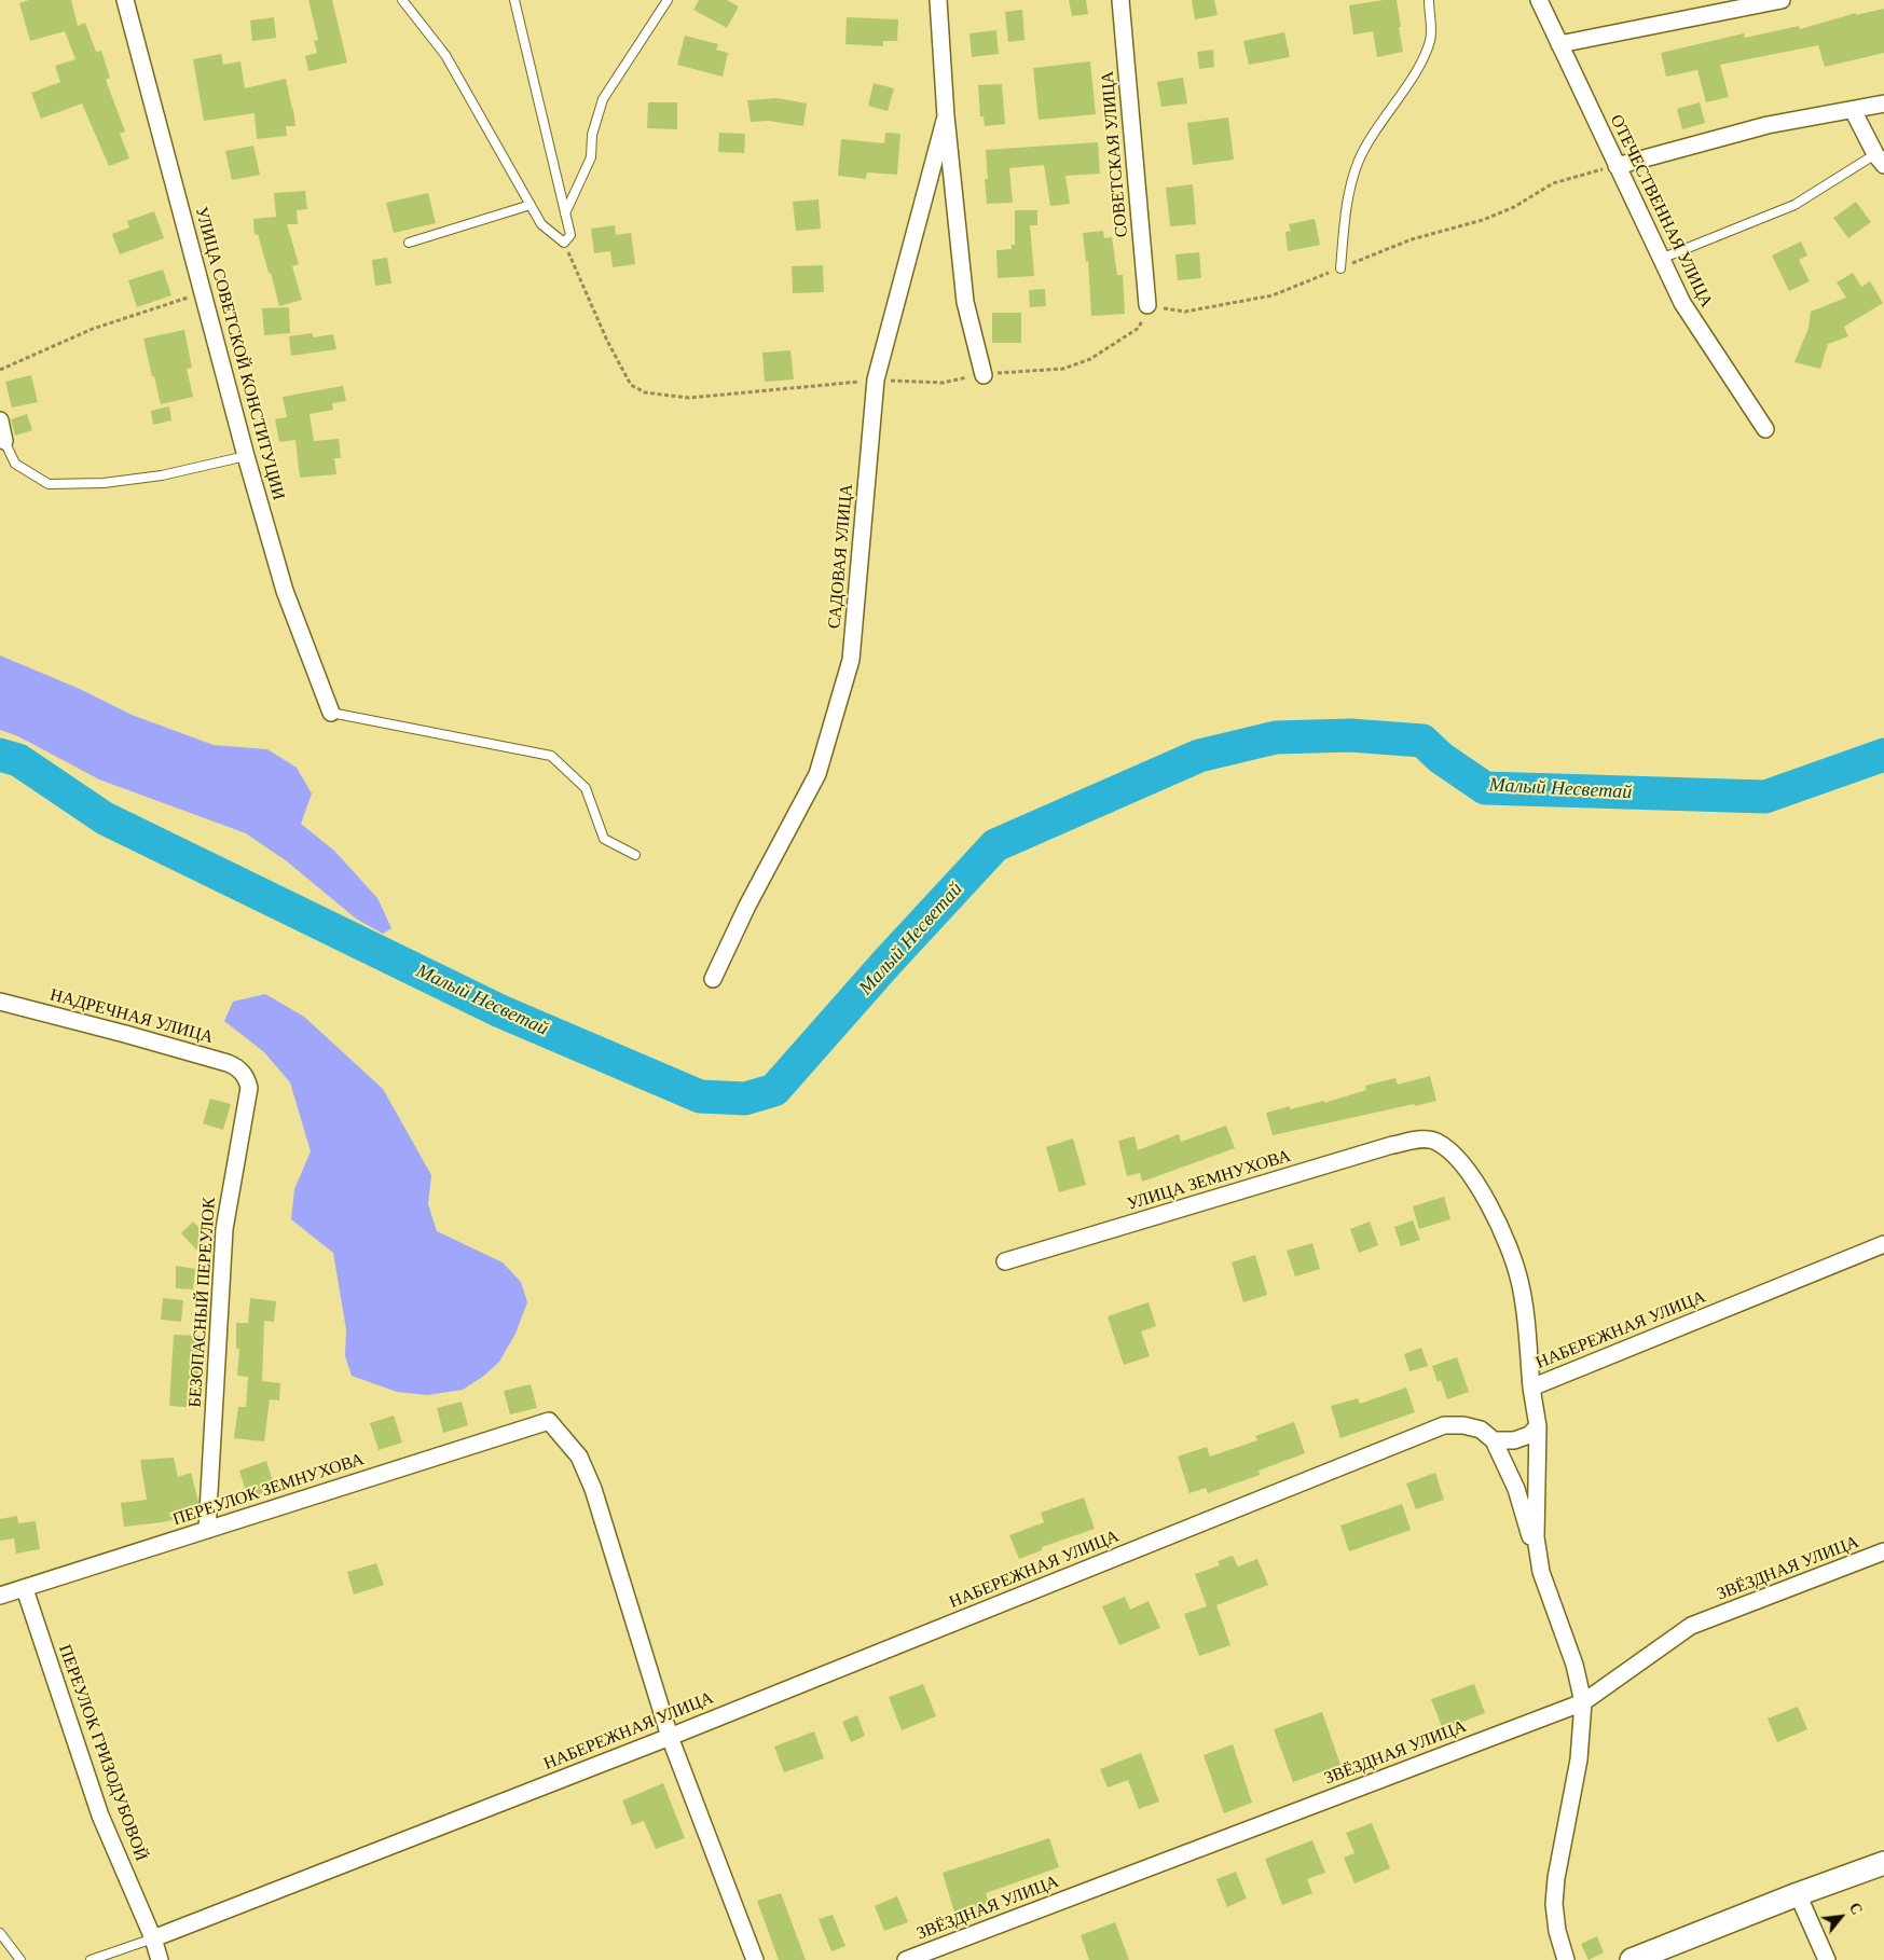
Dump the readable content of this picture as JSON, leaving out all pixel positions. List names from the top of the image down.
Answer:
{
  "streets": {
    "street": [
      "СОВЕТСКАЯ УЛИЦА",
      "ОТЕЧЕСТВЕННАЯ УЛИЦА",
      "УЛИЦА СОВЕТСКОЙ КОНСТИТУЦИИ",
      "САДОВАЯ УЛИЦА",
      "НАДРЕЧНАЯ УЛИЦА",
      "УЛИЦА ЗЕМНУХОВА",
      "БЕЗОПАСНЫЙ ПЕРЕУЛОК",
      "НАБЕРЕЖНАЯ УЛИЦА",
      "ПЕРЕУЛОК ЗЕМНУХОВА",
      "ЗВЁЗДНАЯ УЛИЦА",
      "ПЕРЕУЛОК ГРИЗОДУБОВОЙ"
    ]
  },
  "crossings": [
    ["НАДРЕЧНАЯ УЛИЦА", "БЕЗОПАСНЫЙ ПЕРЕУЛОК"],
    ["УЛИЦА ЗЕМНУХОВА", "НАБЕРЕЖНАЯ УЛИЦА"],
    ["БЕЗОПАСНЫЙ ПЕРЕУЛОК", "ПЕРЕУЛОК ЗЕМНУХОВА"],
    ["НАБЕРЕЖНАЯ УЛИЦА", "ПЕРЕУЛОК ЗЕМНУХОВА"],
    ["НАБЕРЕЖНАЯ УЛИЦА", "ПЕРЕУЛОК ГРИЗОДУБОВОЙ"],
    ["ПЕРЕУЛОК ЗЕМНУХОВА", "ПЕРЕУЛОК ГРИЗОДУБОВОЙ"]
  ],
  "water": ["Малый Несветай"],
  "north": "top right"
}
